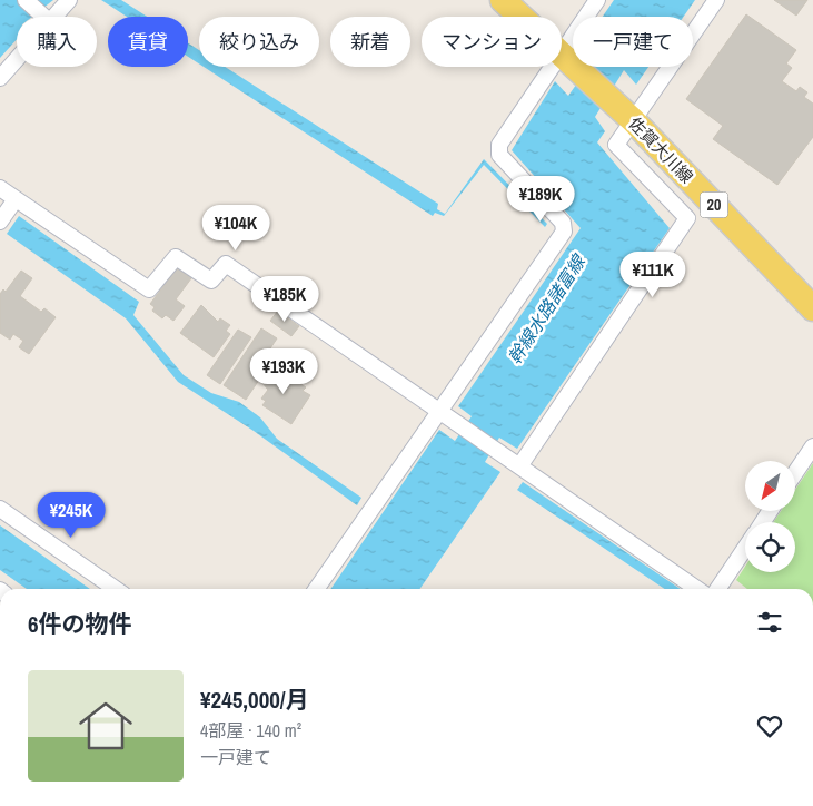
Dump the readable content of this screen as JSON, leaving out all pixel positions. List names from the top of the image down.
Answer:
{
  "streets": {
    "main road": ["佐賀大川線", "20"]
  },
  "water": ["幹線水路諸富線"],
  "north": "bottom left",
  "page": {
    "chip": [
      "購入",
      "賃貸",
      "絞り込み",
      "新着",
      "マンション",
      "一戸建て"
    ],
    "price": [
      "¥189K",
      "¥104K",
      "¥111K",
      "¥185K",
      "¥193K",
      "¥245K"
    ],
    "heading": "6件の物件",
    "list": [
      {
        "name": "¥245,000/月",
        "note": "4部屋 · 140 m² · 一戸建て"
      }
    ]
  }
}
